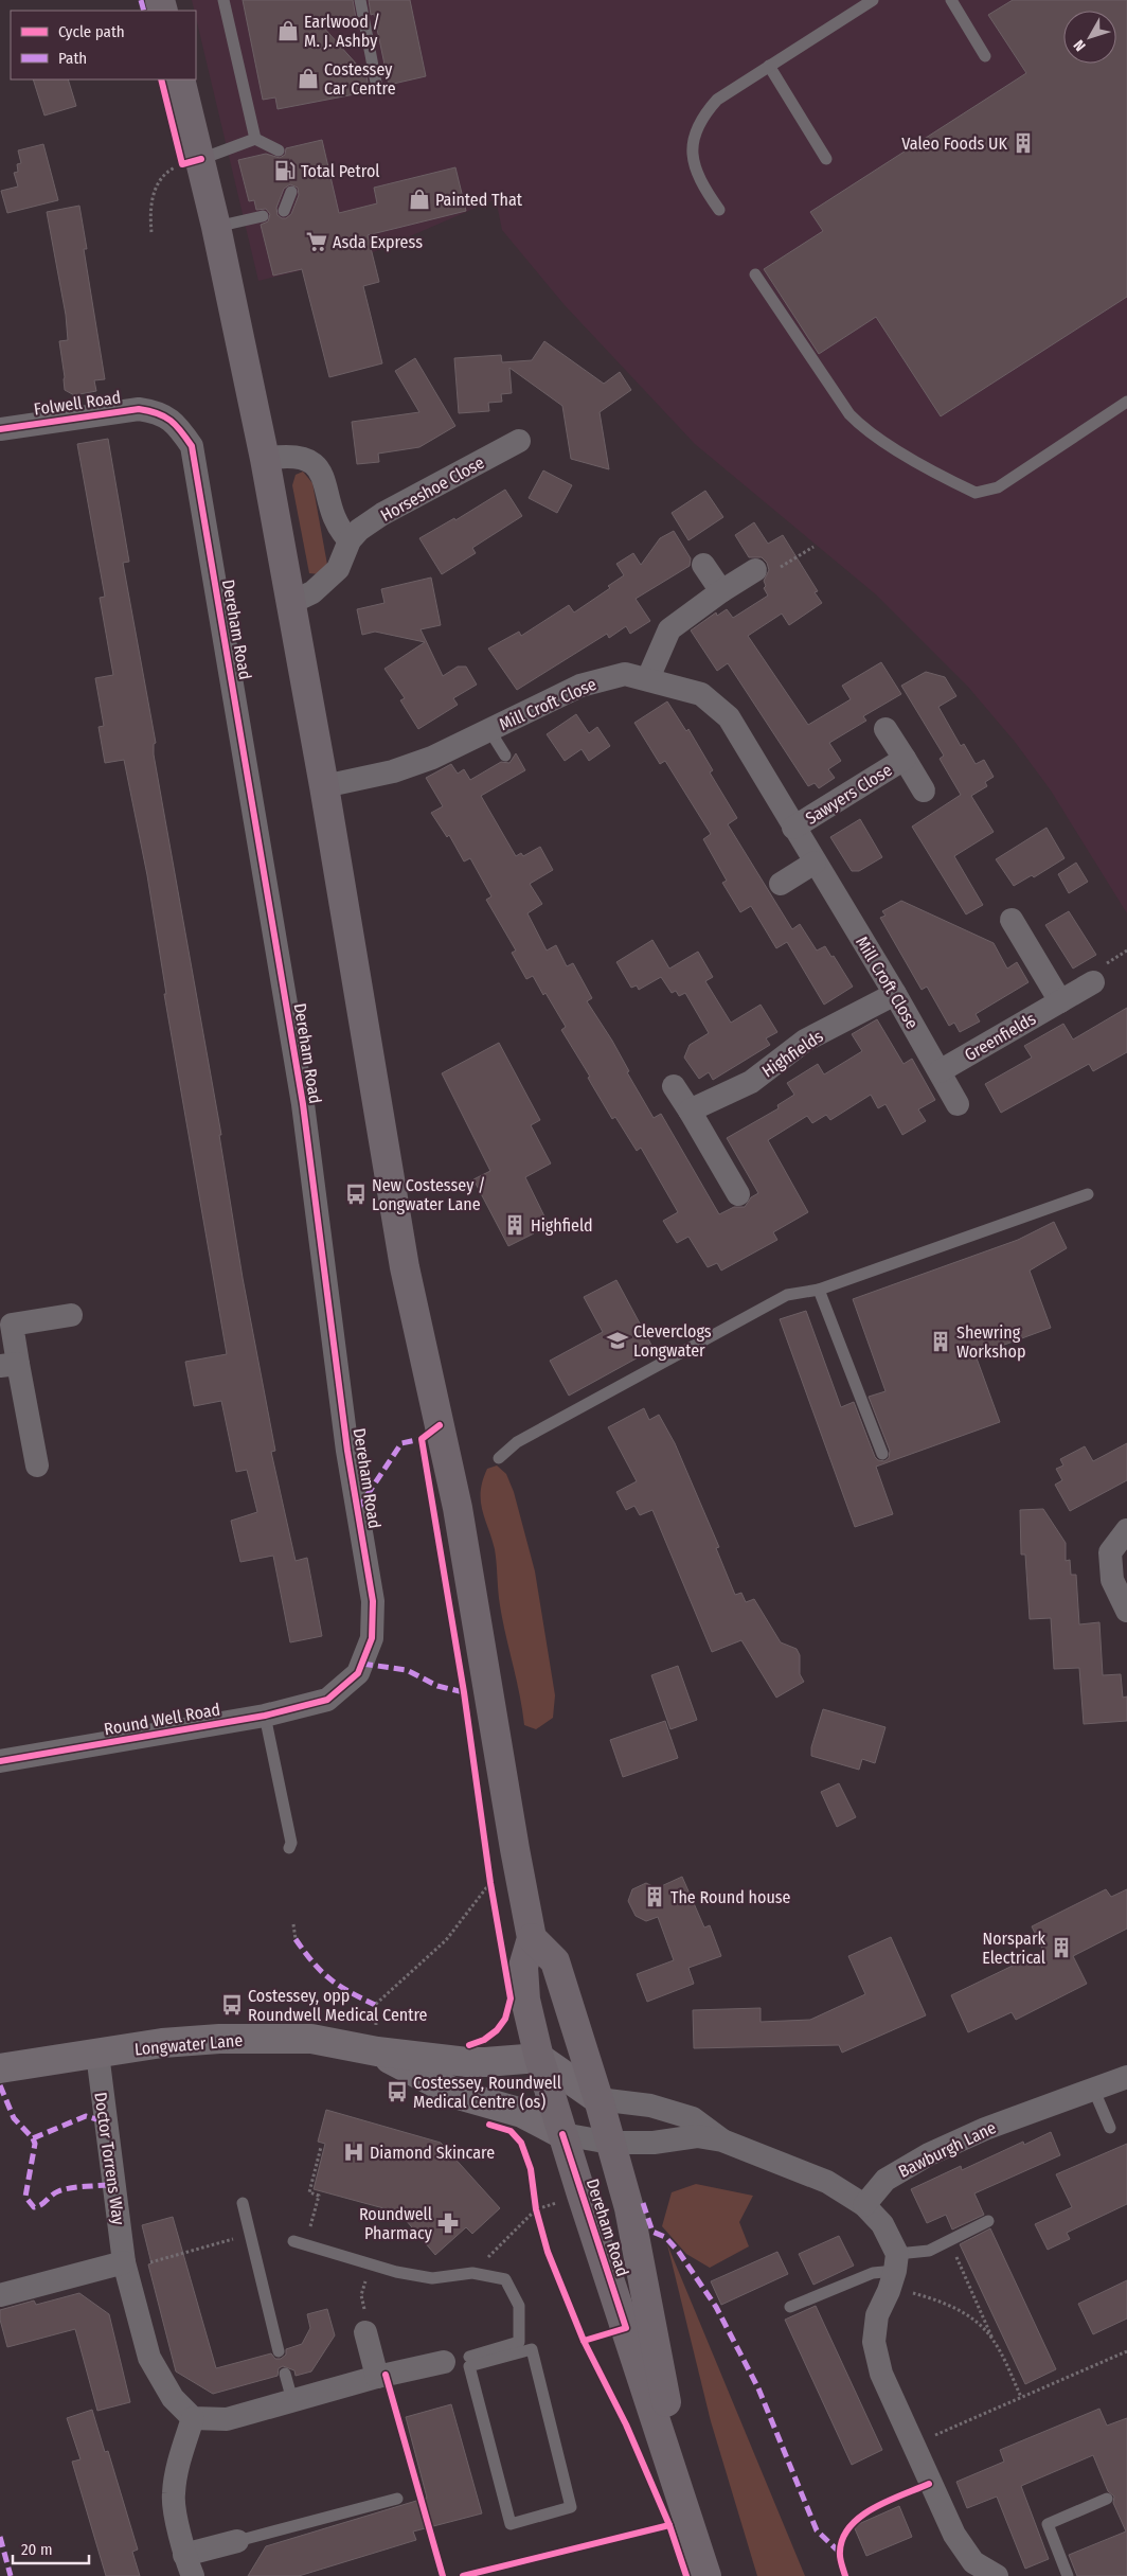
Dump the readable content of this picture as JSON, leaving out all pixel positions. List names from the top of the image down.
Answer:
{
  "streets": {
    "highway": ["Dereham Road"],
    "street": [
      "Folwell Road",
      "Horseshoe Close",
      "Mill Croft Close",
      "Sawyers Close",
      "Greenfields",
      "Highfields",
      "Round Well Road",
      "Longwater Lane",
      "Bawburgh Lane",
      "Doctor Torrens Way"
    ]
  },
  "crossings": [
    ["Folwell Road", "Dereham Road"],
    ["Horseshoe Close", "Dereham Road"],
    ["Dereham Road", "Mill Croft Close"],
    ["Dereham Road", "Round Well Road"],
    ["Dereham Road", "Longwater Lane"],
    ["Mill Croft Close", "Sawyers Close"],
    ["Mill Croft Close", "Greenfields"],
    ["Mill Croft Close", "Highfields"],
    ["Longwater Lane", "Doctor Torrens Way"]
  ],
  "places": {
    "shop": ["Earlwood / M. J. Ashby", "Costessey Car Centre", "Painted That"],
    "building": [
      "Valeo Foods UK",
      "Highfield",
      "Shewring Workshop",
      "The Round house",
      "Norspark Electrical"
    ],
    "fuel station": ["Total Petrol"],
    "supermarket": ["Asda Express"],
    "bus stop": ["New Costessey / Longwater Lane", "Costessey, opp Roundwell Medical Centre", "Costessey, Roundwell Medical Centre (os)"],
    "school or university": ["Cleverclogs Longwater"],
    "hospital": ["Diamond Skincare"],
    "pharmacy": ["Roundwell Pharmacy"]
  },
  "legend": ["Cycle path", "Path"],
  "scale_bar": "20 m",
  "north": "bottom left"
}
